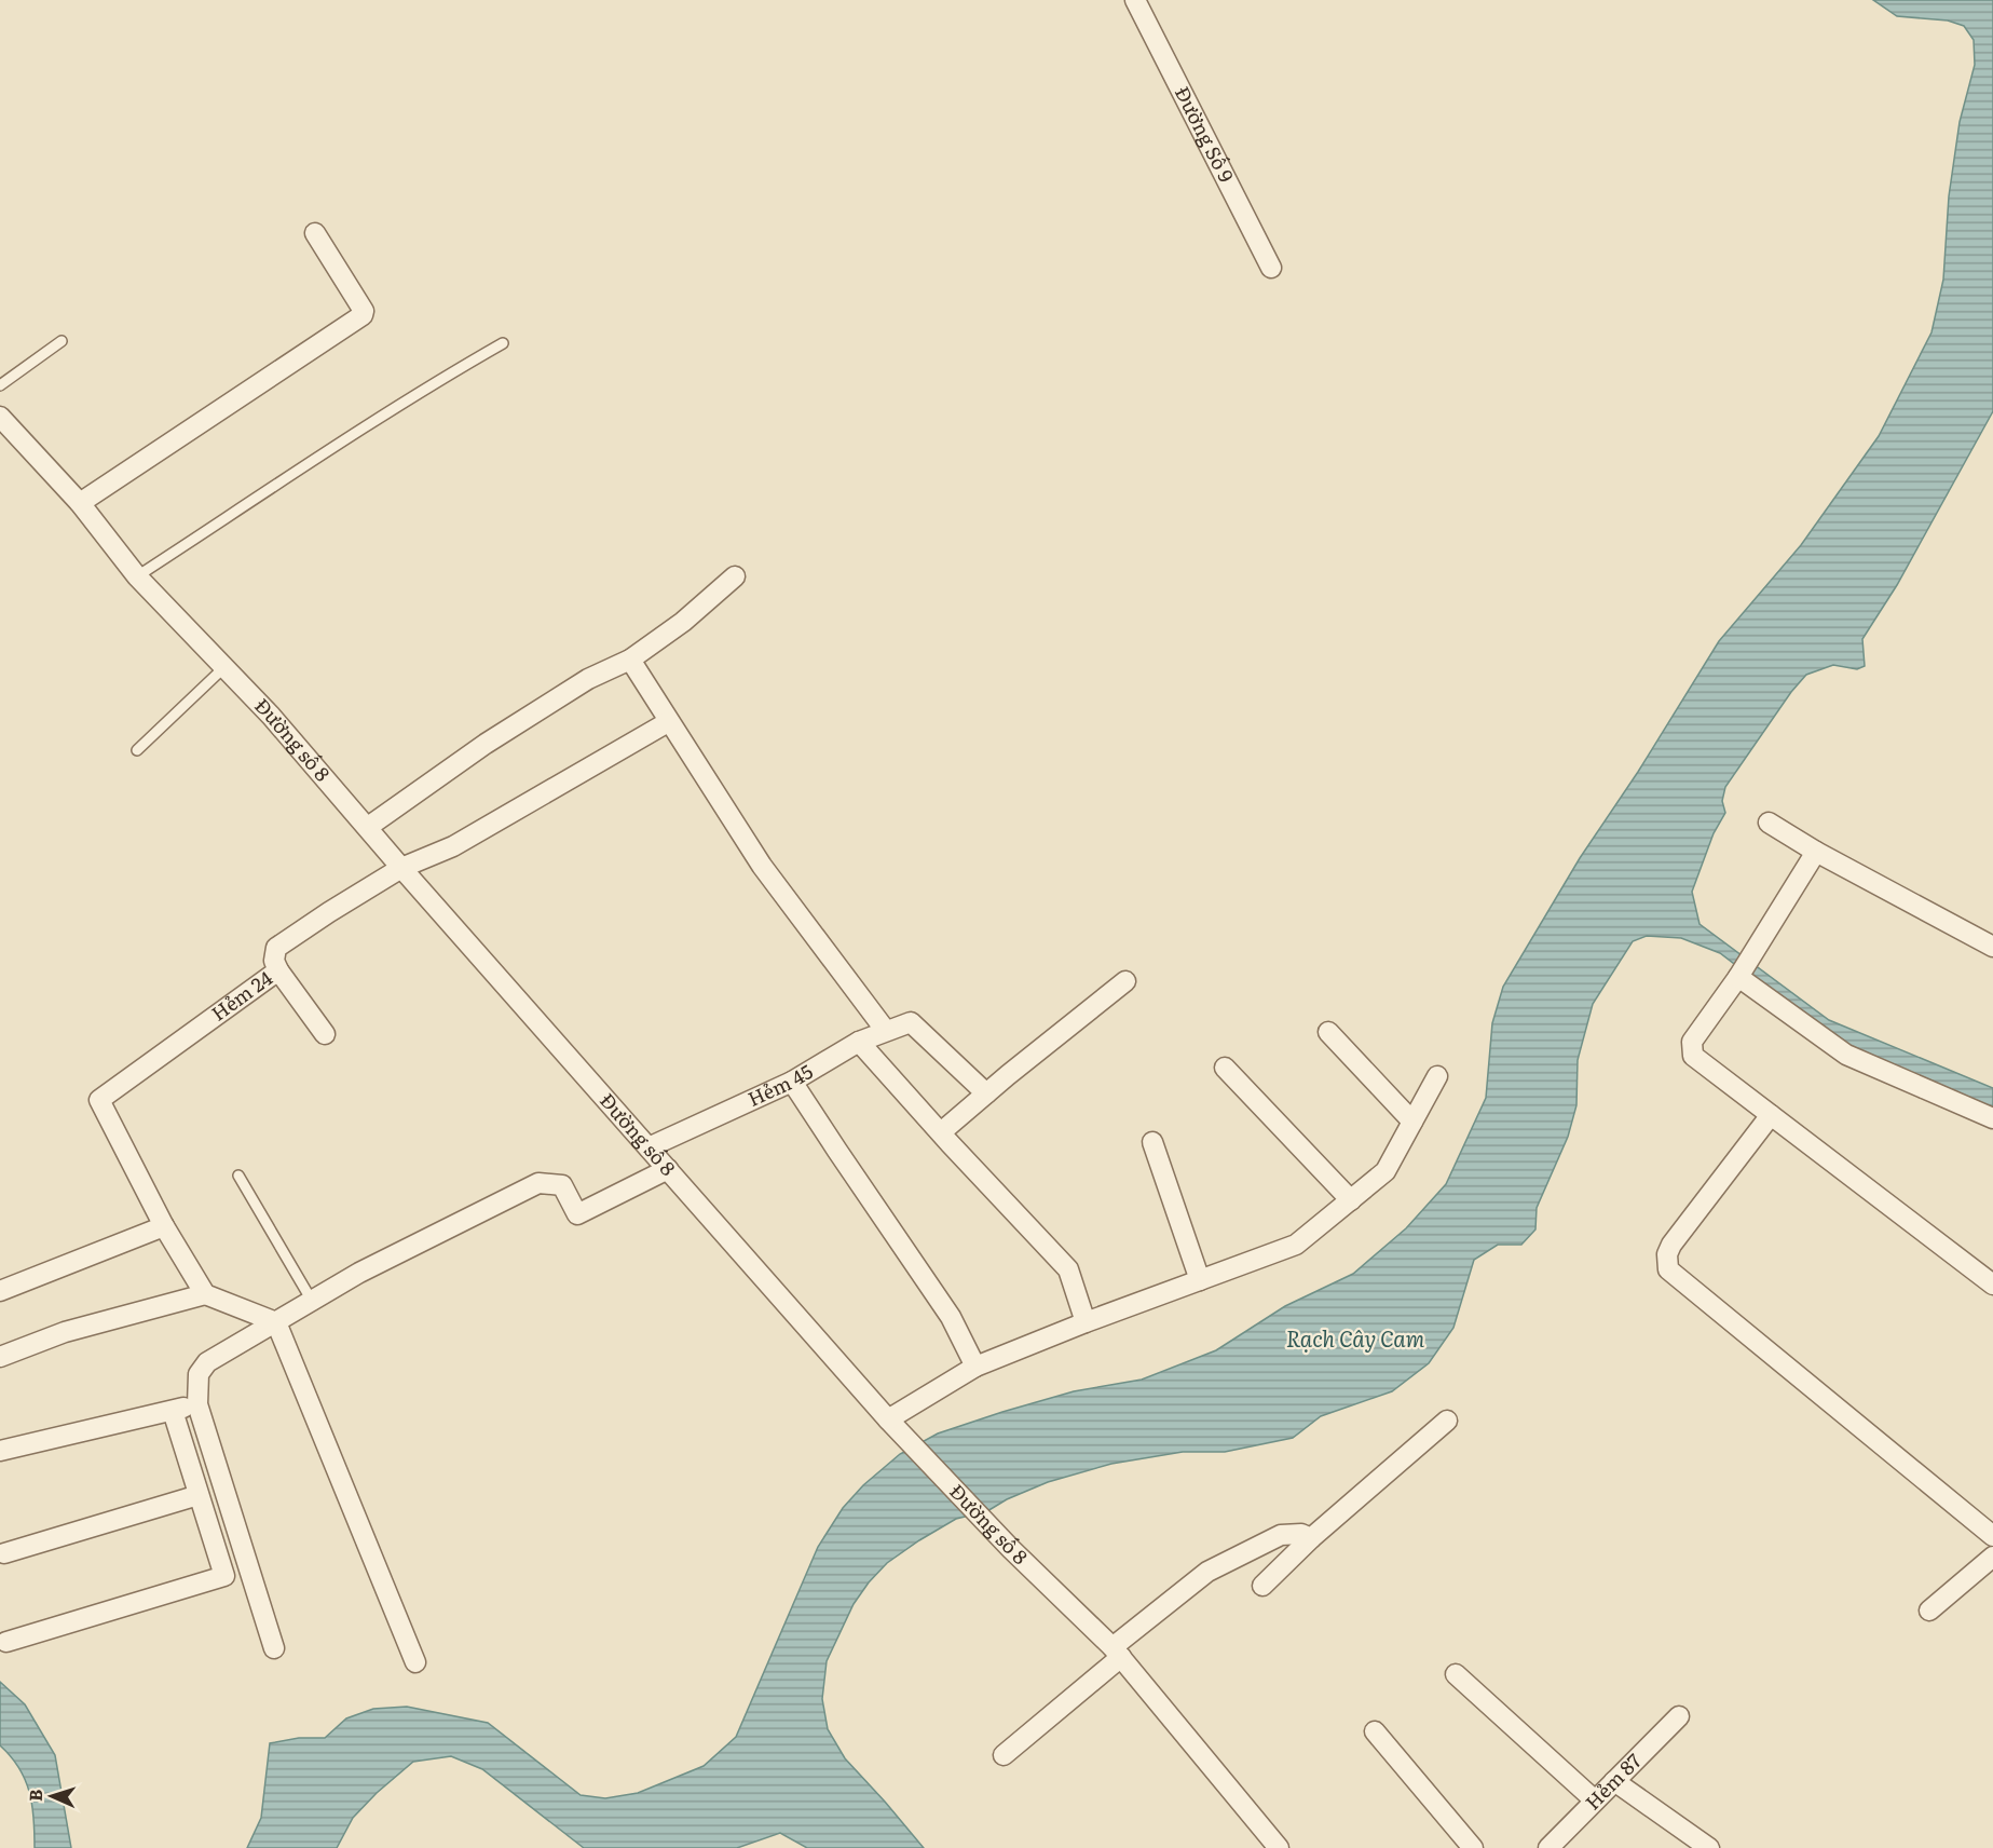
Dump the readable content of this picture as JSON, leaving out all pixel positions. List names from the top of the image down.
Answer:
{
  "streets": {
    "street": [
      "Đường Số 9",
      "Đường số 8",
      "Hẻm 24",
      "Hẻm 45",
      "Hẻm 87"
    ]
  },
  "crossings": [
    ["Đường số 8", "Hẻm 24"],
    ["Đường số 8", "Hẻm 45"]
  ],
  "water": ["Rạch Cây Cam"],
  "north": "left"
}
